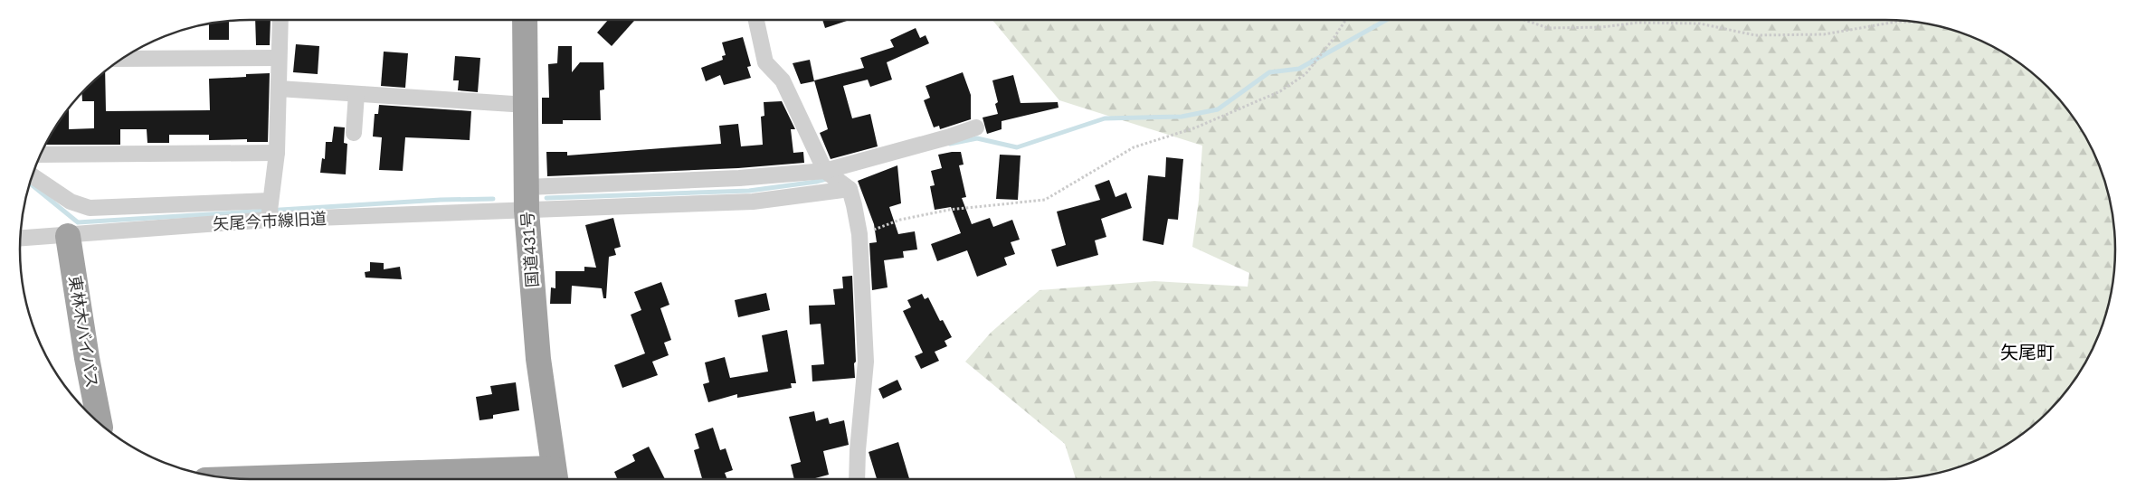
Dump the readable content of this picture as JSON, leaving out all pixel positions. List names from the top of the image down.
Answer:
{
  "streets": {
    "highway": ["国道431号", "東林木バイパス"],
    "street": ["矢尾今市線旧道"]
  },
  "crossings": [
    ["矢尾今市線旧道", "国道431号"],
    ["矢尾今市線旧道", "東林木バイパス"]
  ],
  "districts": ["矢尾町"]
}
